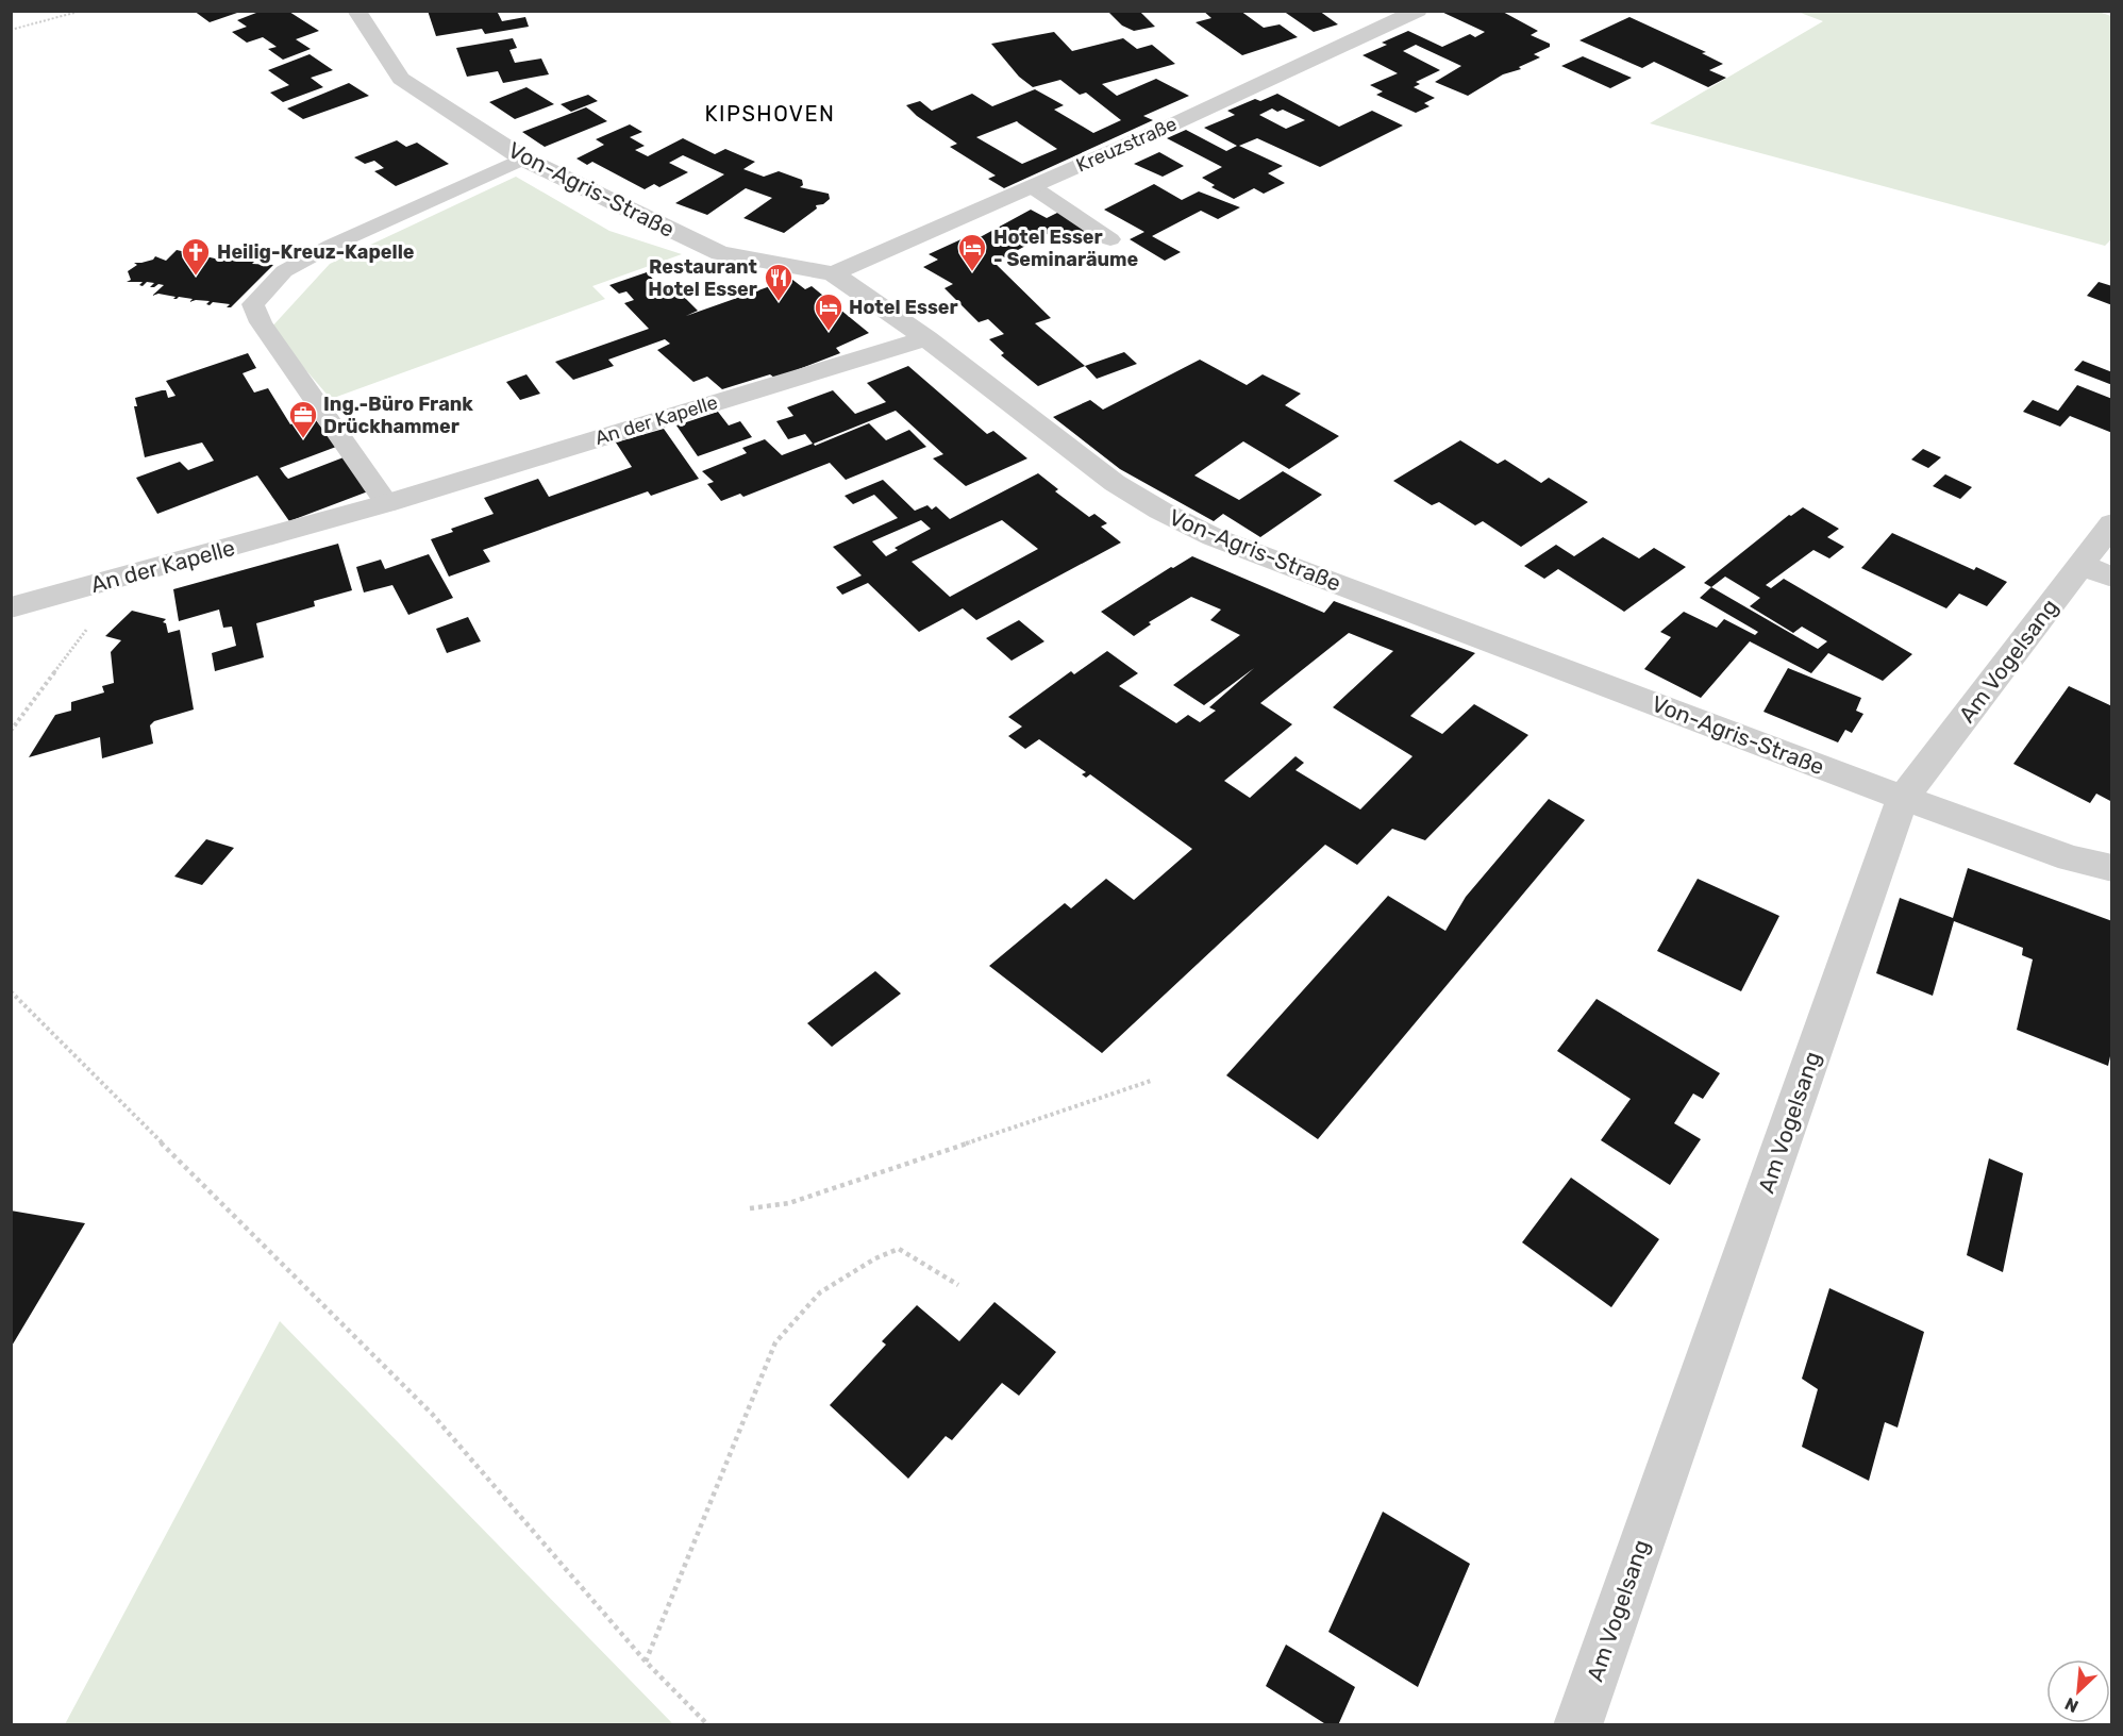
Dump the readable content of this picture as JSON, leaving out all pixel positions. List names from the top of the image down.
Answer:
{
  "streets": {
    "street": [
      "Kreuzstraße",
      "Von-Agris-Straße",
      "An der Kapelle",
      "Am Vogelsang"
    ]
  },
  "crossings": [
    ["Kreuzstraße", "Von-Agris-Straße"],
    ["Von-Agris-Straße", "An der Kapelle"],
    ["Von-Agris-Straße", "Am Vogelsang"]
  ],
  "districts": ["KIPSHOVEN"],
  "places": {
    "hotel": ["Hotel Esser - Seminaräume", "Hotel Esser"],
    "church": ["Heilig-Kreuz-Kapelle"],
    "restaurant": ["Restaurant Hotel Esser"],
    "office": ["Ing.-Büro Frank Drückhammer"]
  },
  "north": "bottom left"
}
